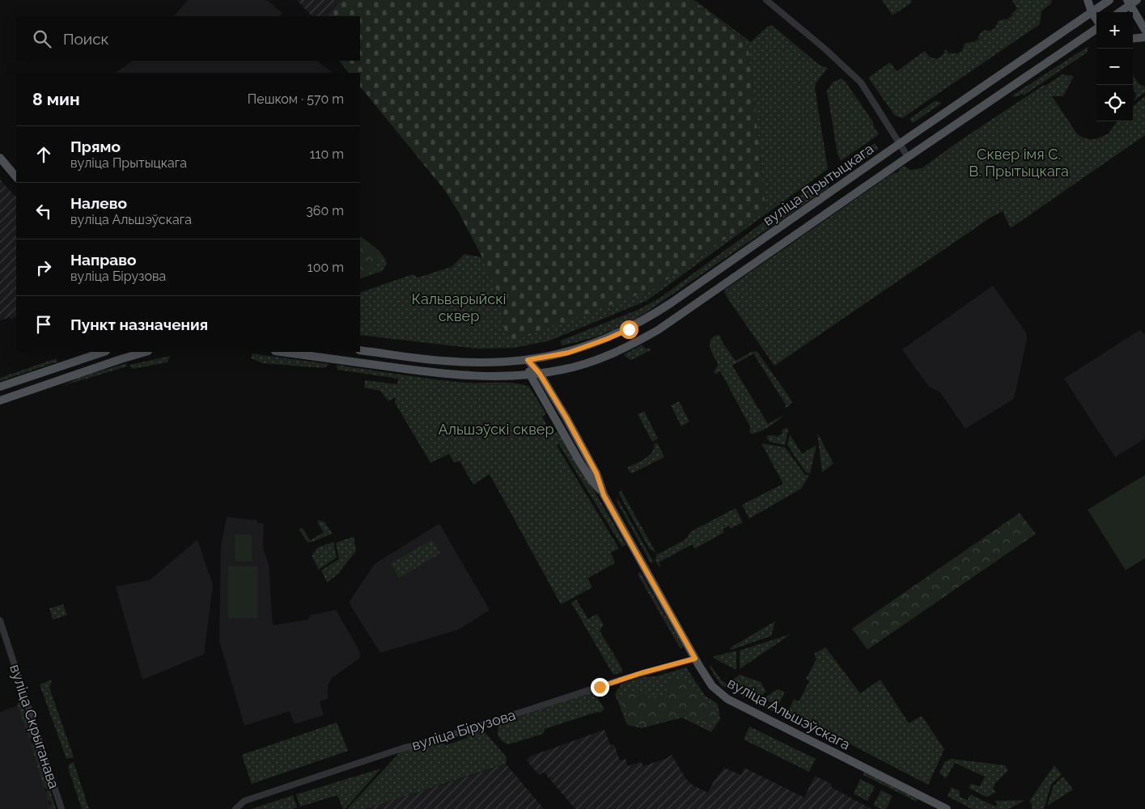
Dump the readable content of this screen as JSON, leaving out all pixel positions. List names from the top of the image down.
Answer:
{
  "streets": {
    "main road": ["вуліца Прытыцкага", "вуліца Альшэўскага"],
    "street": ["вуліца Скрыганава", "вуліца Бірузова"]
  },
  "crossings": [
    ["вуліца Прытыцкага", "вуліца Альшэўскага"],
    ["вуліца Альшэўскага", "вуліца Бірузова"]
  ],
  "parks": ["Сквер імя С. В. Прытыцкага", "Кальварыйскі сквер", "Альшэўскі сквер"],
  "page": {
    "map_buttons": ["+", "−"],
    "search": "Поиск",
    "heading": ["8 мин", "Пешком · 570 m"],
    "list": [
      ["Прямо", "вуліца Прытыцкага", "110 m"],
      ["Налево", "вуліца Альшэўскага", "360 m"],
      ["Направо", "вуліца Бірузова", "100 m"],
      "Пункт назначения"
    ]
  }
}
